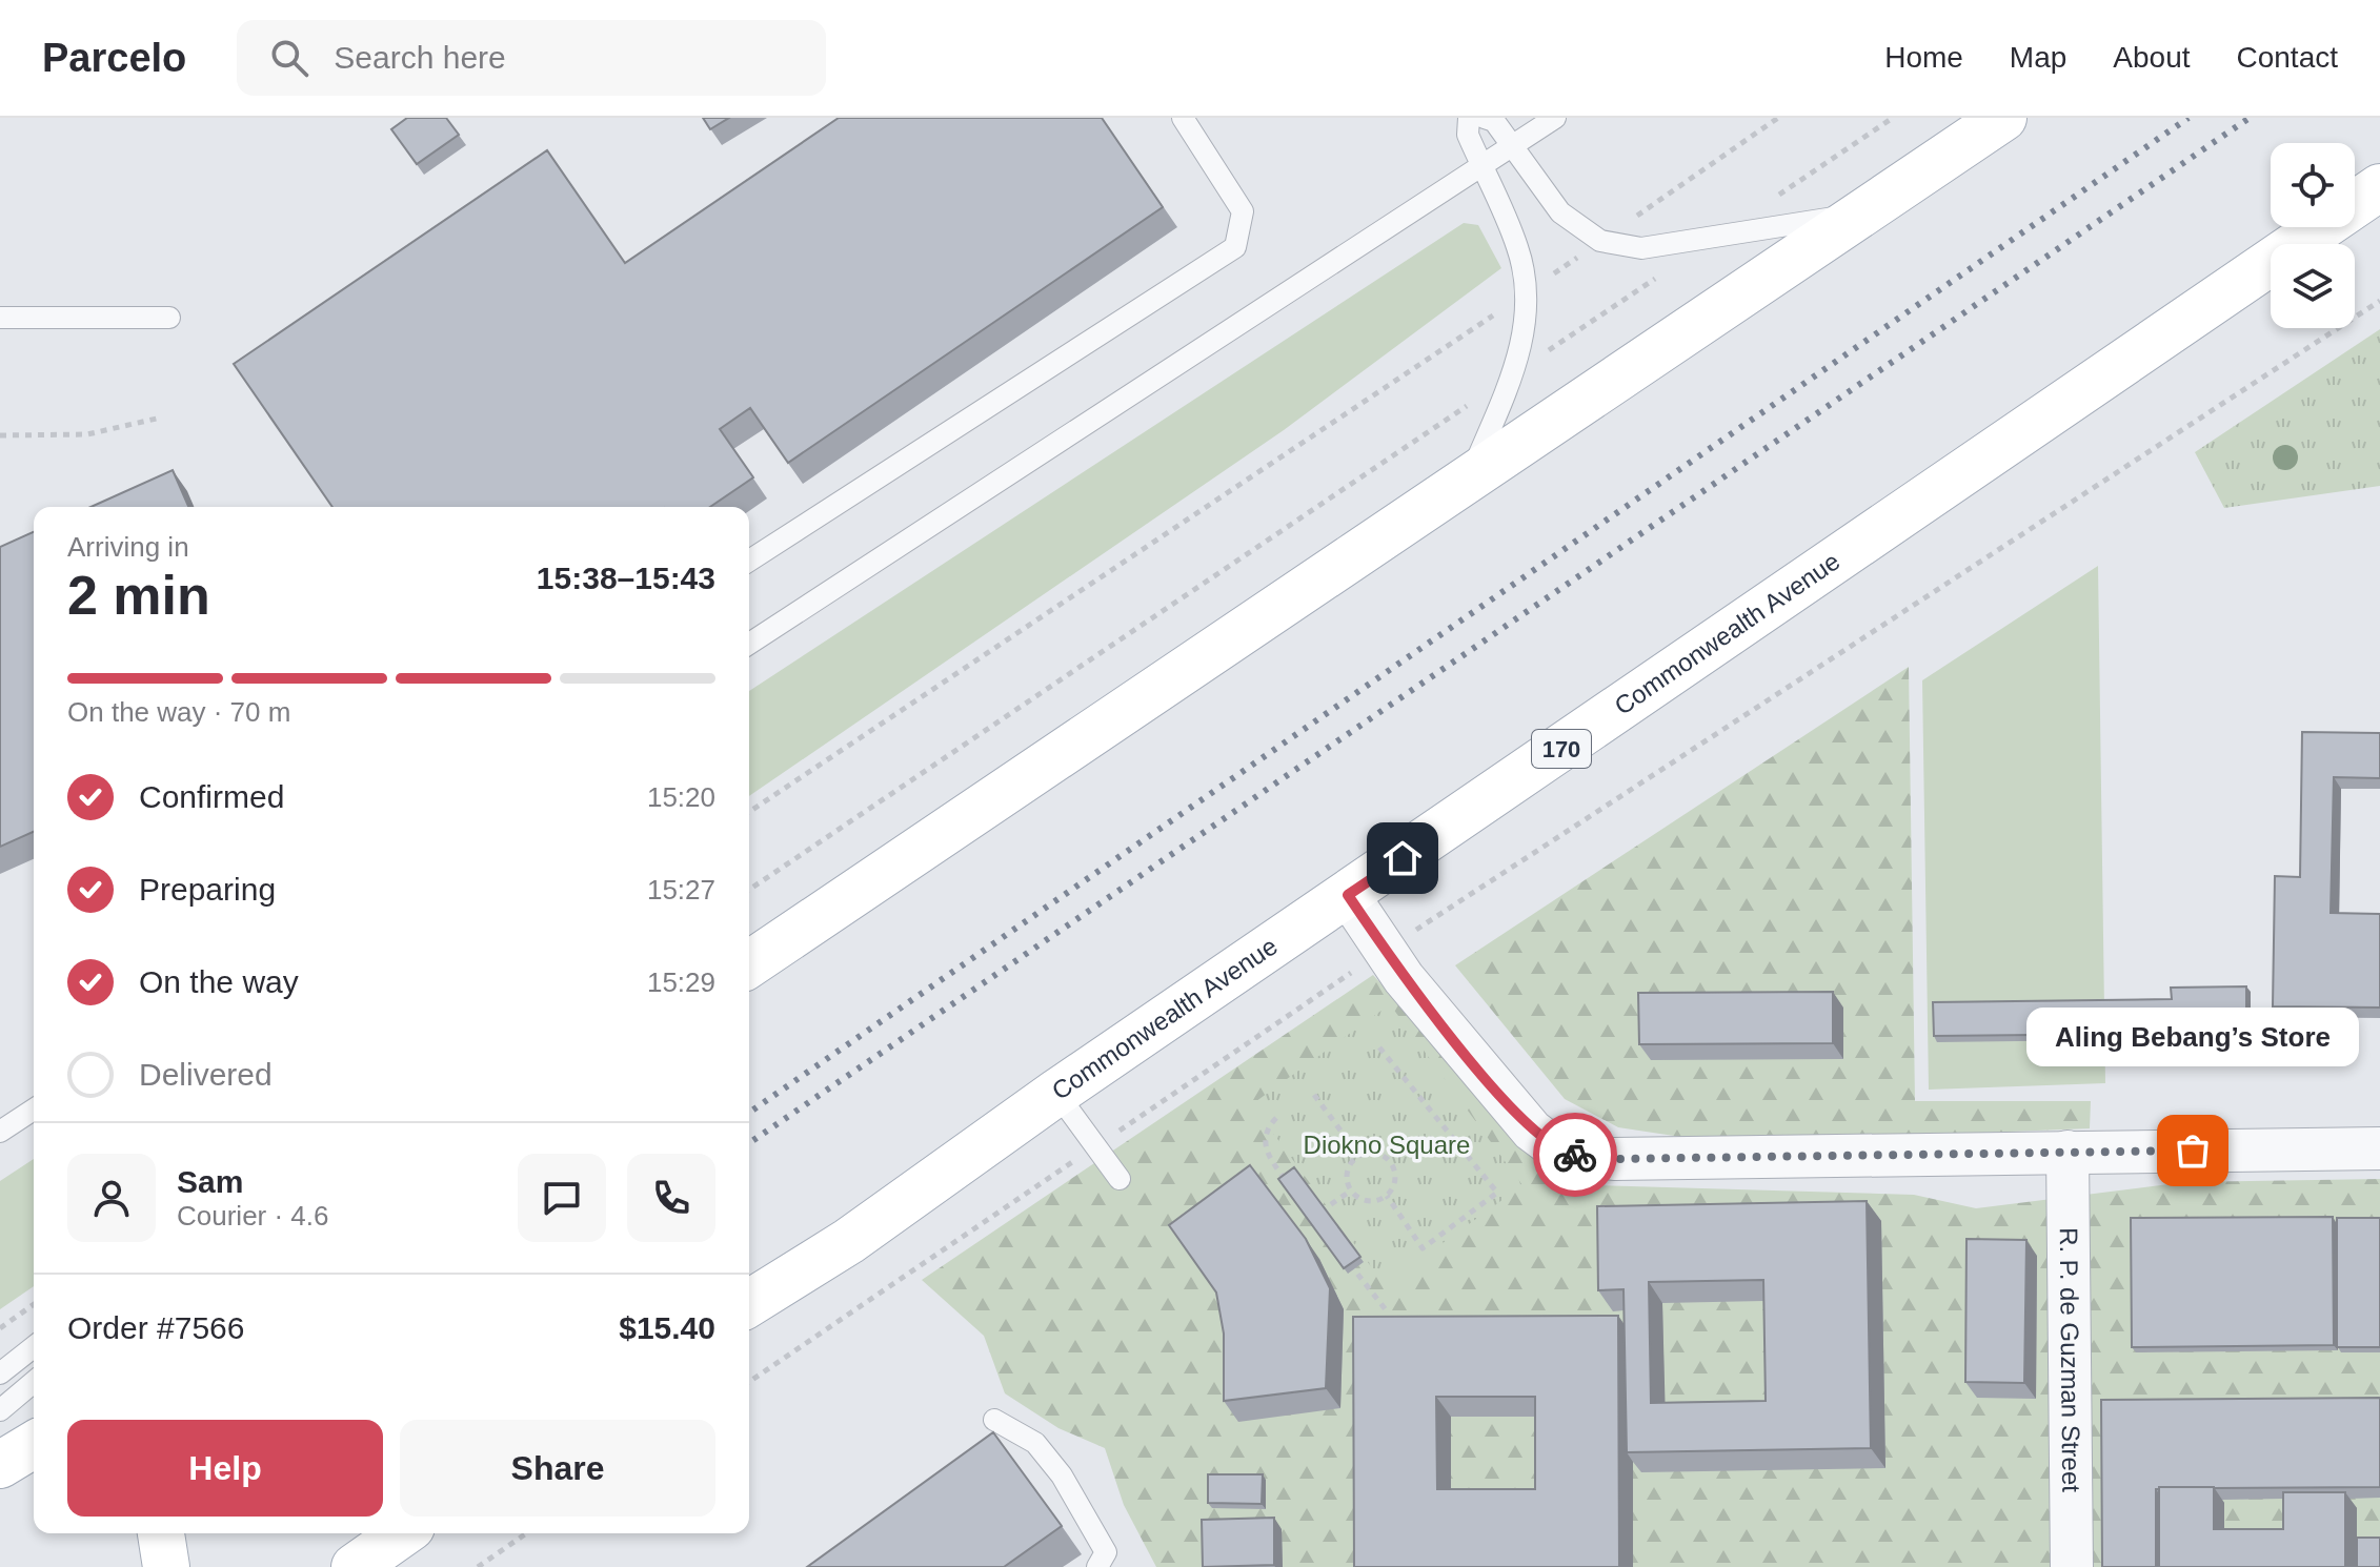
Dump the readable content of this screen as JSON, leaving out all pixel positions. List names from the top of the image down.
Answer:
{
  "streets": {
    "main road": ["Commonwealth Avenue", "170"],
    "street": ["R. P. de Guzman Street"]
  },
  "parks": ["Diokno Square"],
  "places": ["Aling Bebang’s Store"],
  "page": {
    "header": "Parcelo",
    "search": "Search here",
    "nav": [
      "Home",
      "Map",
      "About",
      "Contact"
    ],
    "heading": ["2 min", "Arriving in", "15:38–15:43"],
    "panel": [
      "Sam",
      "Courier · 4.6",
      "Order #7566",
      "$15.40"
    ],
    "bar": "On the way · 70 m",
    "list": [
      ["Confirmed", "15:20"],
      ["Preparing", "15:27"],
      ["On the way", "15:29"],
      "Delivered"
    ],
    "bubble": "Aling Bebang’s Store",
    "buttons": ["Help", "Share"]
  }
}
